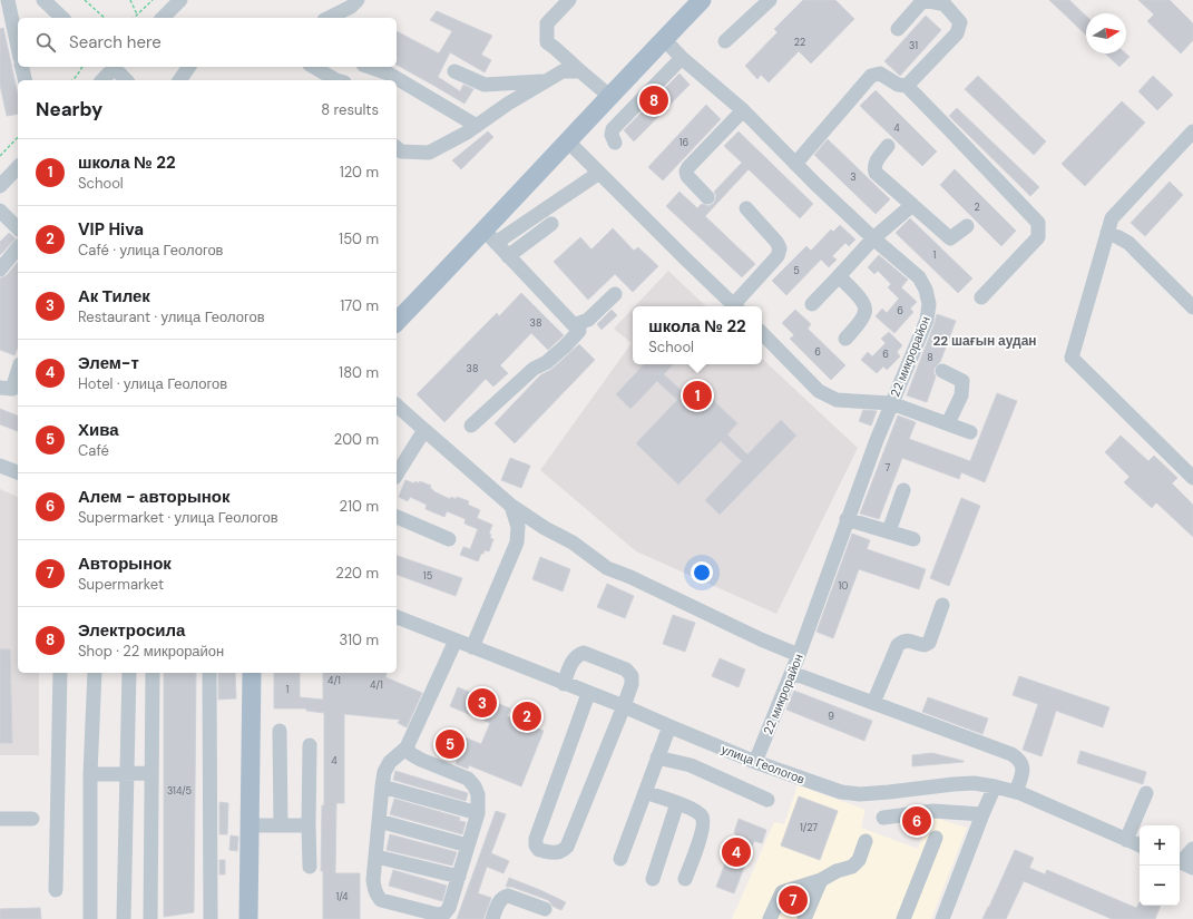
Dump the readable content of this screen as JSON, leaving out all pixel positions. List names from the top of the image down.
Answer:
{
  "streets": {
    "street": ["22 микрорайон", "улица Геологов"]
  },
  "crossings": [
    ["22 микрорайон", "улица Геологов"]
  ],
  "districts": ["22 шағын аудан"],
  "house_numbers": [
    "22",
    "31",
    "4",
    "16",
    "3",
    "2",
    "1",
    "5",
    "6",
    "38",
    "6",
    "6",
    "8",
    "38",
    "7",
    "15",
    "10",
    "4/1",
    "4/1",
    "1",
    "9",
    "4",
    "314/5",
    "1/27",
    "1/4"
  ],
  "north": "right",
  "page": {
    "search": "Search here",
    "heading": ["Nearby", "8 results"],
    "pins": [
      "8",
      "1",
      "3",
      "2",
      "5",
      "6",
      "4",
      "7"
    ],
    "list": [
      {
        "mark": "1",
        "name": "школа № 22",
        "note": "School",
        "value": "120 m"
      },
      {
        "mark": "2",
        "name": "VIP Hiva",
        "note": "Café · улица Геологов",
        "value": "150 m"
      },
      {
        "mark": "3",
        "name": "Ак Тилек",
        "note": "Restaurant · улица Геологов",
        "value": "170 m"
      },
      {
        "mark": "4",
        "name": "Элем-т",
        "note": "Hotel · улица Геологов",
        "value": "180 m"
      },
      {
        "mark": "5",
        "name": "Хива",
        "note": "Café",
        "value": "200 m"
      },
      {
        "mark": "6",
        "name": "Алем - авторынок",
        "note": "Supermarket · улица Геологов",
        "value": "210 m"
      },
      {
        "mark": "7",
        "name": "Авторынок",
        "note": "Supermarket",
        "value": "220 m"
      },
      {
        "mark": "8",
        "name": "Электросила",
        "note": "Shop · 22 микрорайон",
        "value": "310 m"
      }
    ],
    "popup": ["школа № 22", "School"],
    "map_buttons": ["+", "−"]
  }
}
